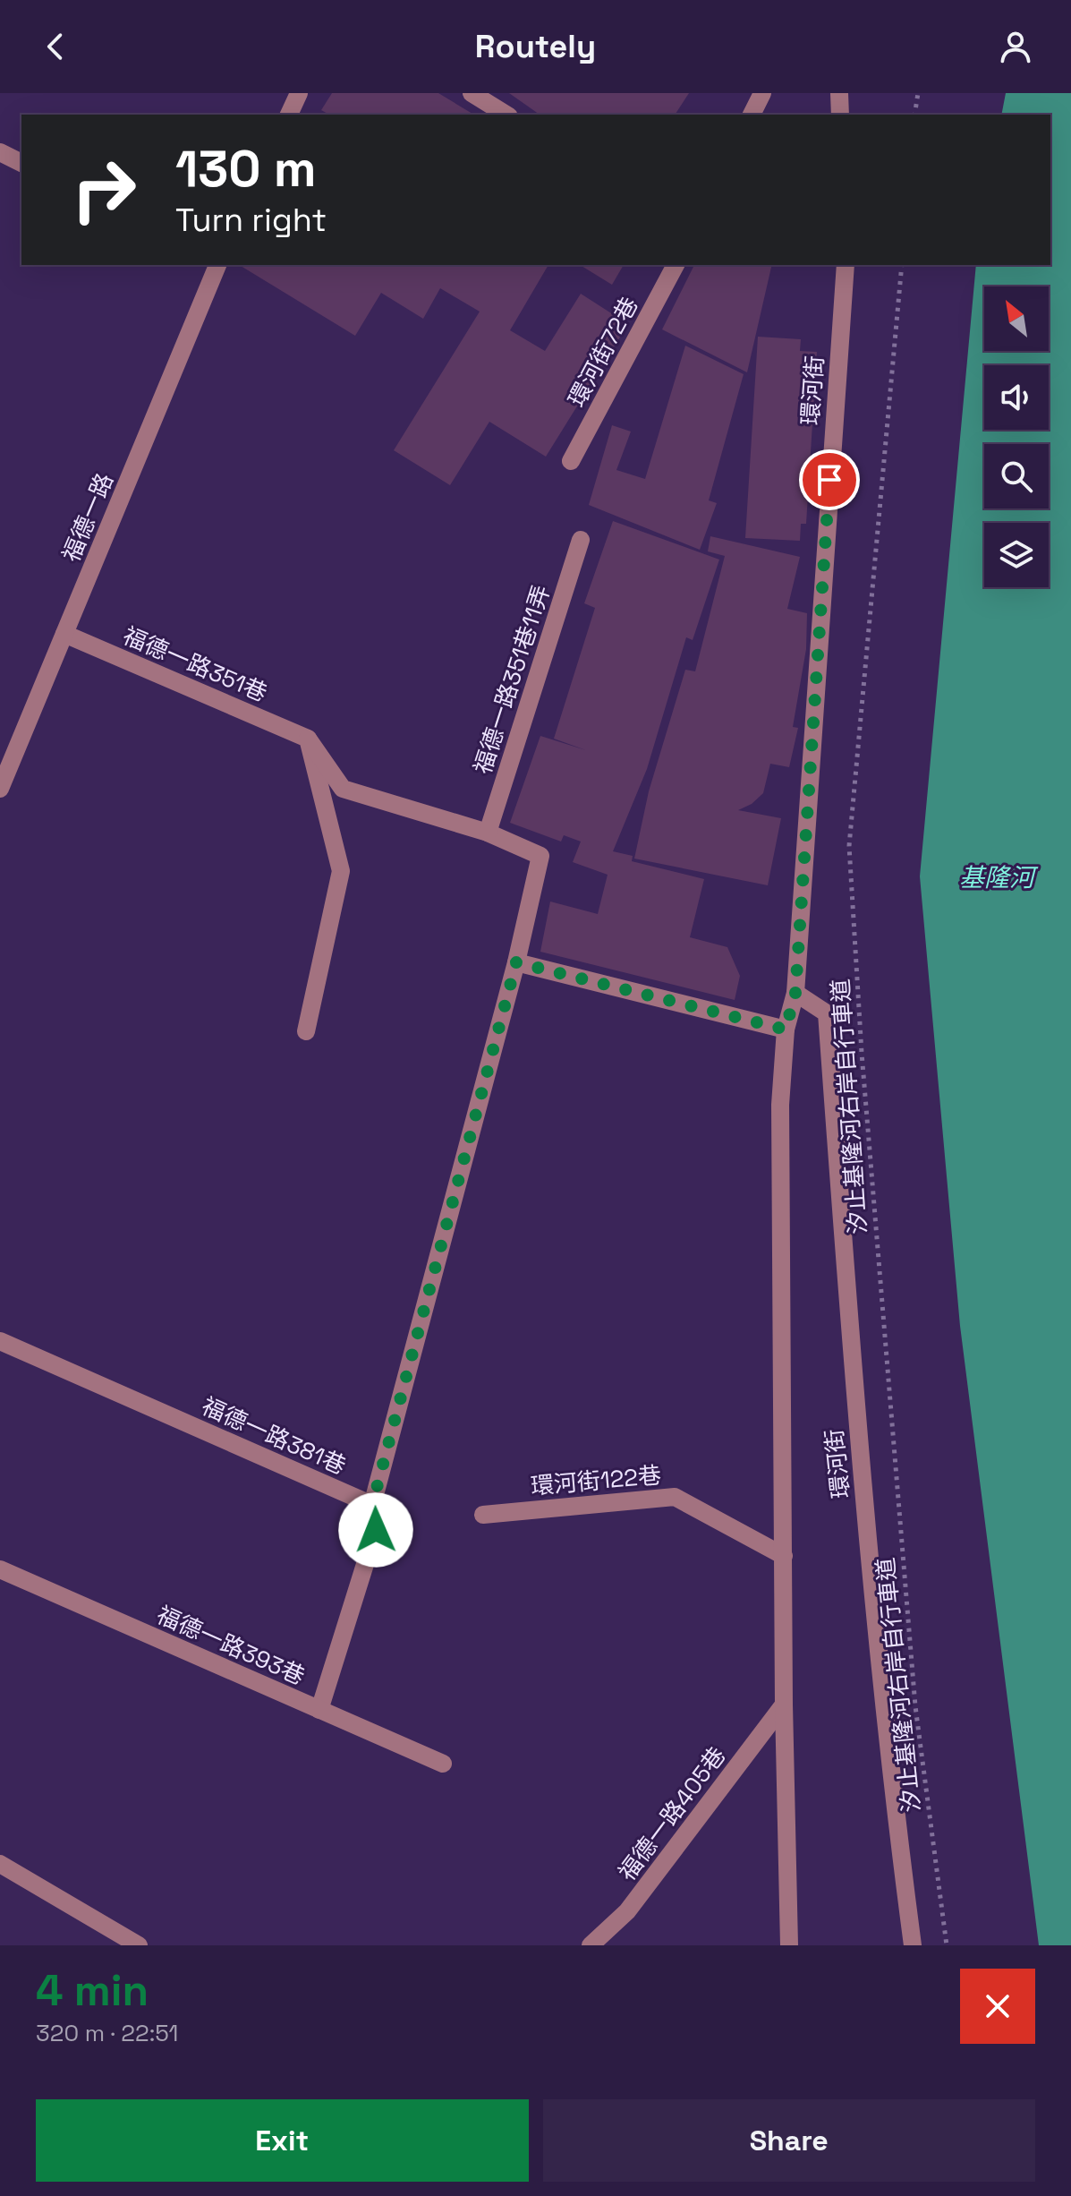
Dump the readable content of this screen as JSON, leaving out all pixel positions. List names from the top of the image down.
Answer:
{
  "streets": {
    "street": [
      "環河街72巷",
      "環河街",
      "福德一路",
      "福德一路351巷",
      "福德一路351巷11弄",
      "福德一路381巷",
      "環河街122巷",
      "福德一路393巷",
      "福德一路405巷"
    ],
    "path": ["汐止基隆河右岸自行車道"]
  },
  "crossings": [
    ["環河街", "環河街122巷"],
    ["環河街", "福德一路405巷"],
    ["福德一路", "福德一路351巷"]
  ],
  "water": ["基隆河"],
  "north": "top left",
  "page": {
    "header": "Routely",
    "turn": ["130 m", "Turn right"],
    "heading": ["4 min", "320 m · 22:51"],
    "buttons": ["Exit", "Share"]
  }
}
